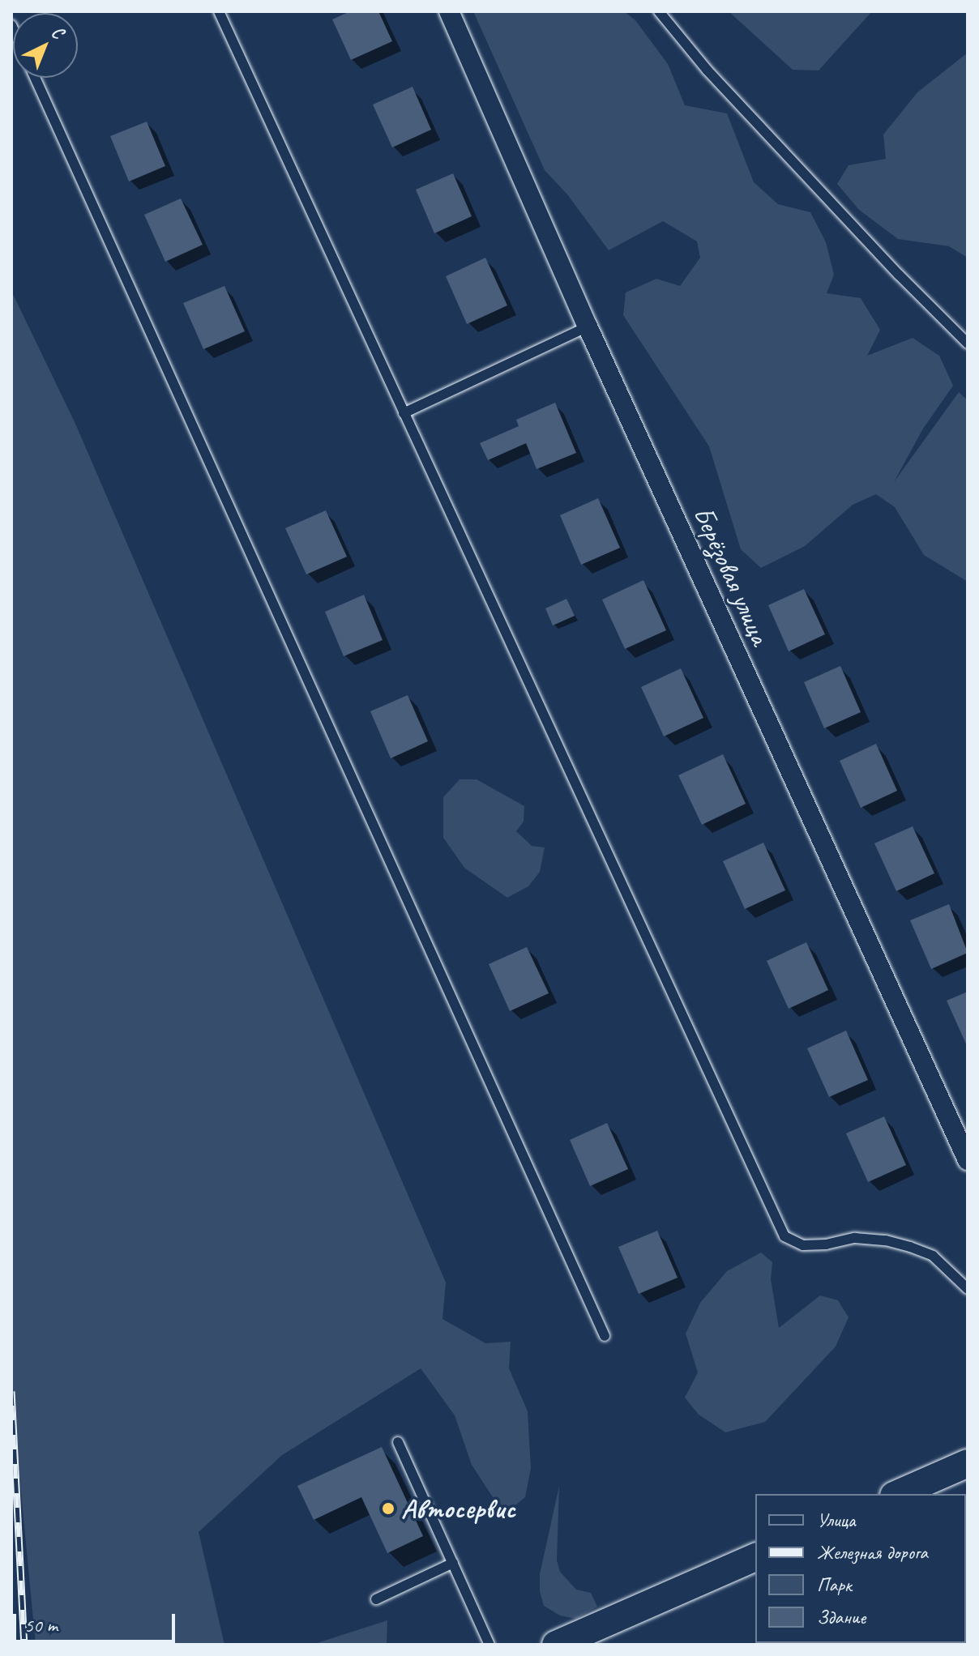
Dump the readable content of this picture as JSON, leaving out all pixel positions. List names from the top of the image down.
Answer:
{
  "streets": {
    "street": ["Берёзовая улица"]
  },
  "places": ["Автосервис"],
  "legend": [
    "Улица",
    "Железная дорога",
    "Парк",
    "Здание"
  ],
  "scale_bar": "50 m",
  "north": "top right"
}
